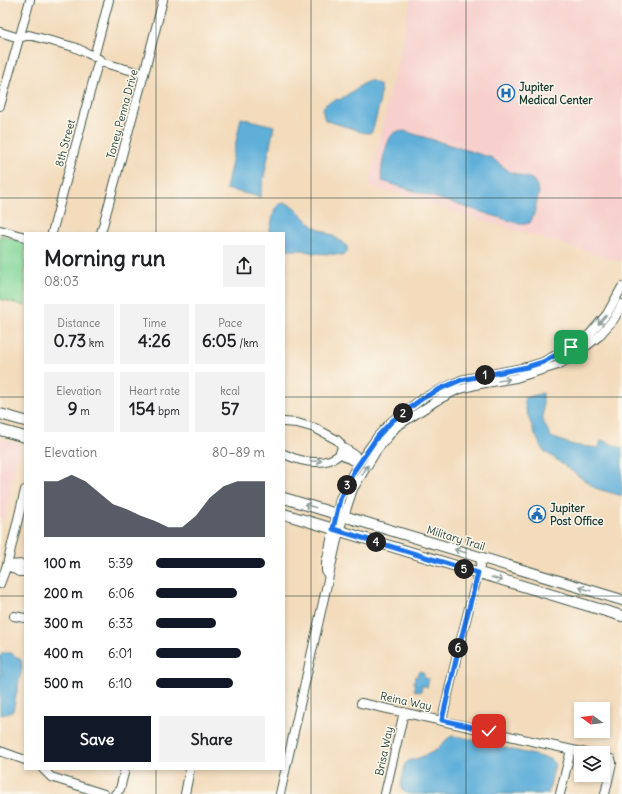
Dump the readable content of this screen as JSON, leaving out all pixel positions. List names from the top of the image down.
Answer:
{
  "streets": {
    "main road": ["Military Trail"],
    "street": [
      "Toney Penna Drive",
      "8th Street",
      "Reina Way",
      "Brisa Way"
    ]
  },
  "crossings": [
    ["Reina Way", "Brisa Way"]
  ],
  "places": {
    "hospital": ["Jupiter Medical Center"],
    "public building": ["Jupiter Post Office"]
  },
  "north": "left",
  "page": {
    "heading": ["Morning run", "08:03"],
    "stats": [
      ["Distance", "0.73 km"],
      ["Time", "4:26"],
      ["Pace", "6:05 /km"],
      ["Elevation", "9 m"],
      ["Heart rate", "154 bpm"],
      ["kcal", "57"]
    ],
    "pins": [
      "1",
      "2",
      "3",
      "4",
      "5",
      "6"
    ],
    "chart": ["Elevation", "80–89 m"],
    "list": [
      {
        "name": "100 m",
        "note": "5:39"
      },
      {
        "name": "200 m",
        "note": "6:06"
      },
      {
        "name": "300 m",
        "note": "6:33"
      },
      {
        "name": "400 m",
        "note": "6:01"
      },
      {
        "name": "500 m",
        "note": "6:10"
      }
    ],
    "buttons": ["Save", "Share"]
  }
}
